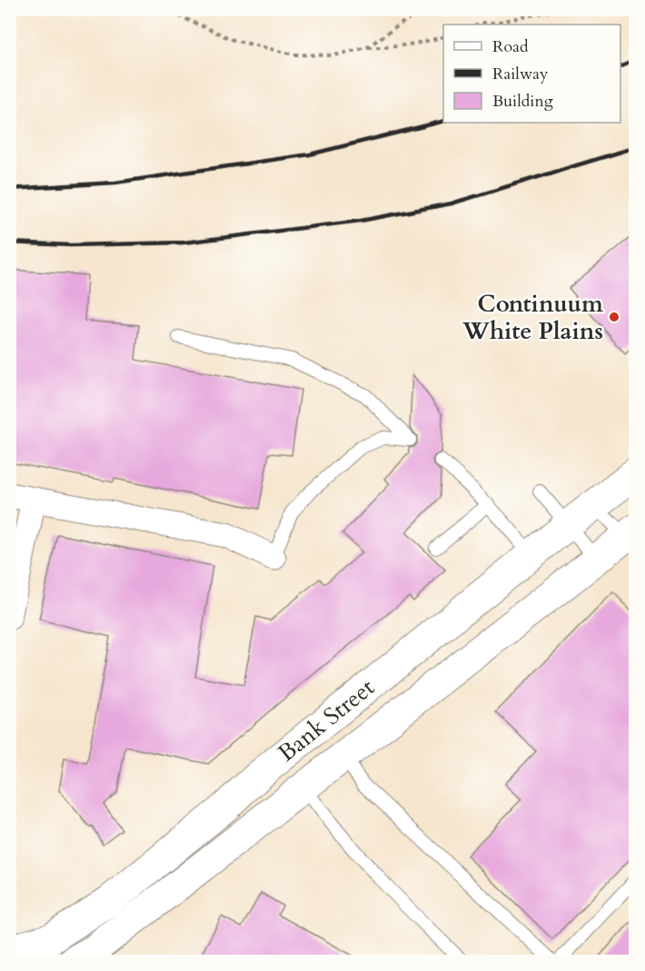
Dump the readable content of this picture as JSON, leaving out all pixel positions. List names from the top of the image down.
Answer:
{
  "streets": {
    "street": ["Bank Street"]
  },
  "places": ["Continuum White Plains"],
  "legend": ["Road", "Railway", "Building"]
}
